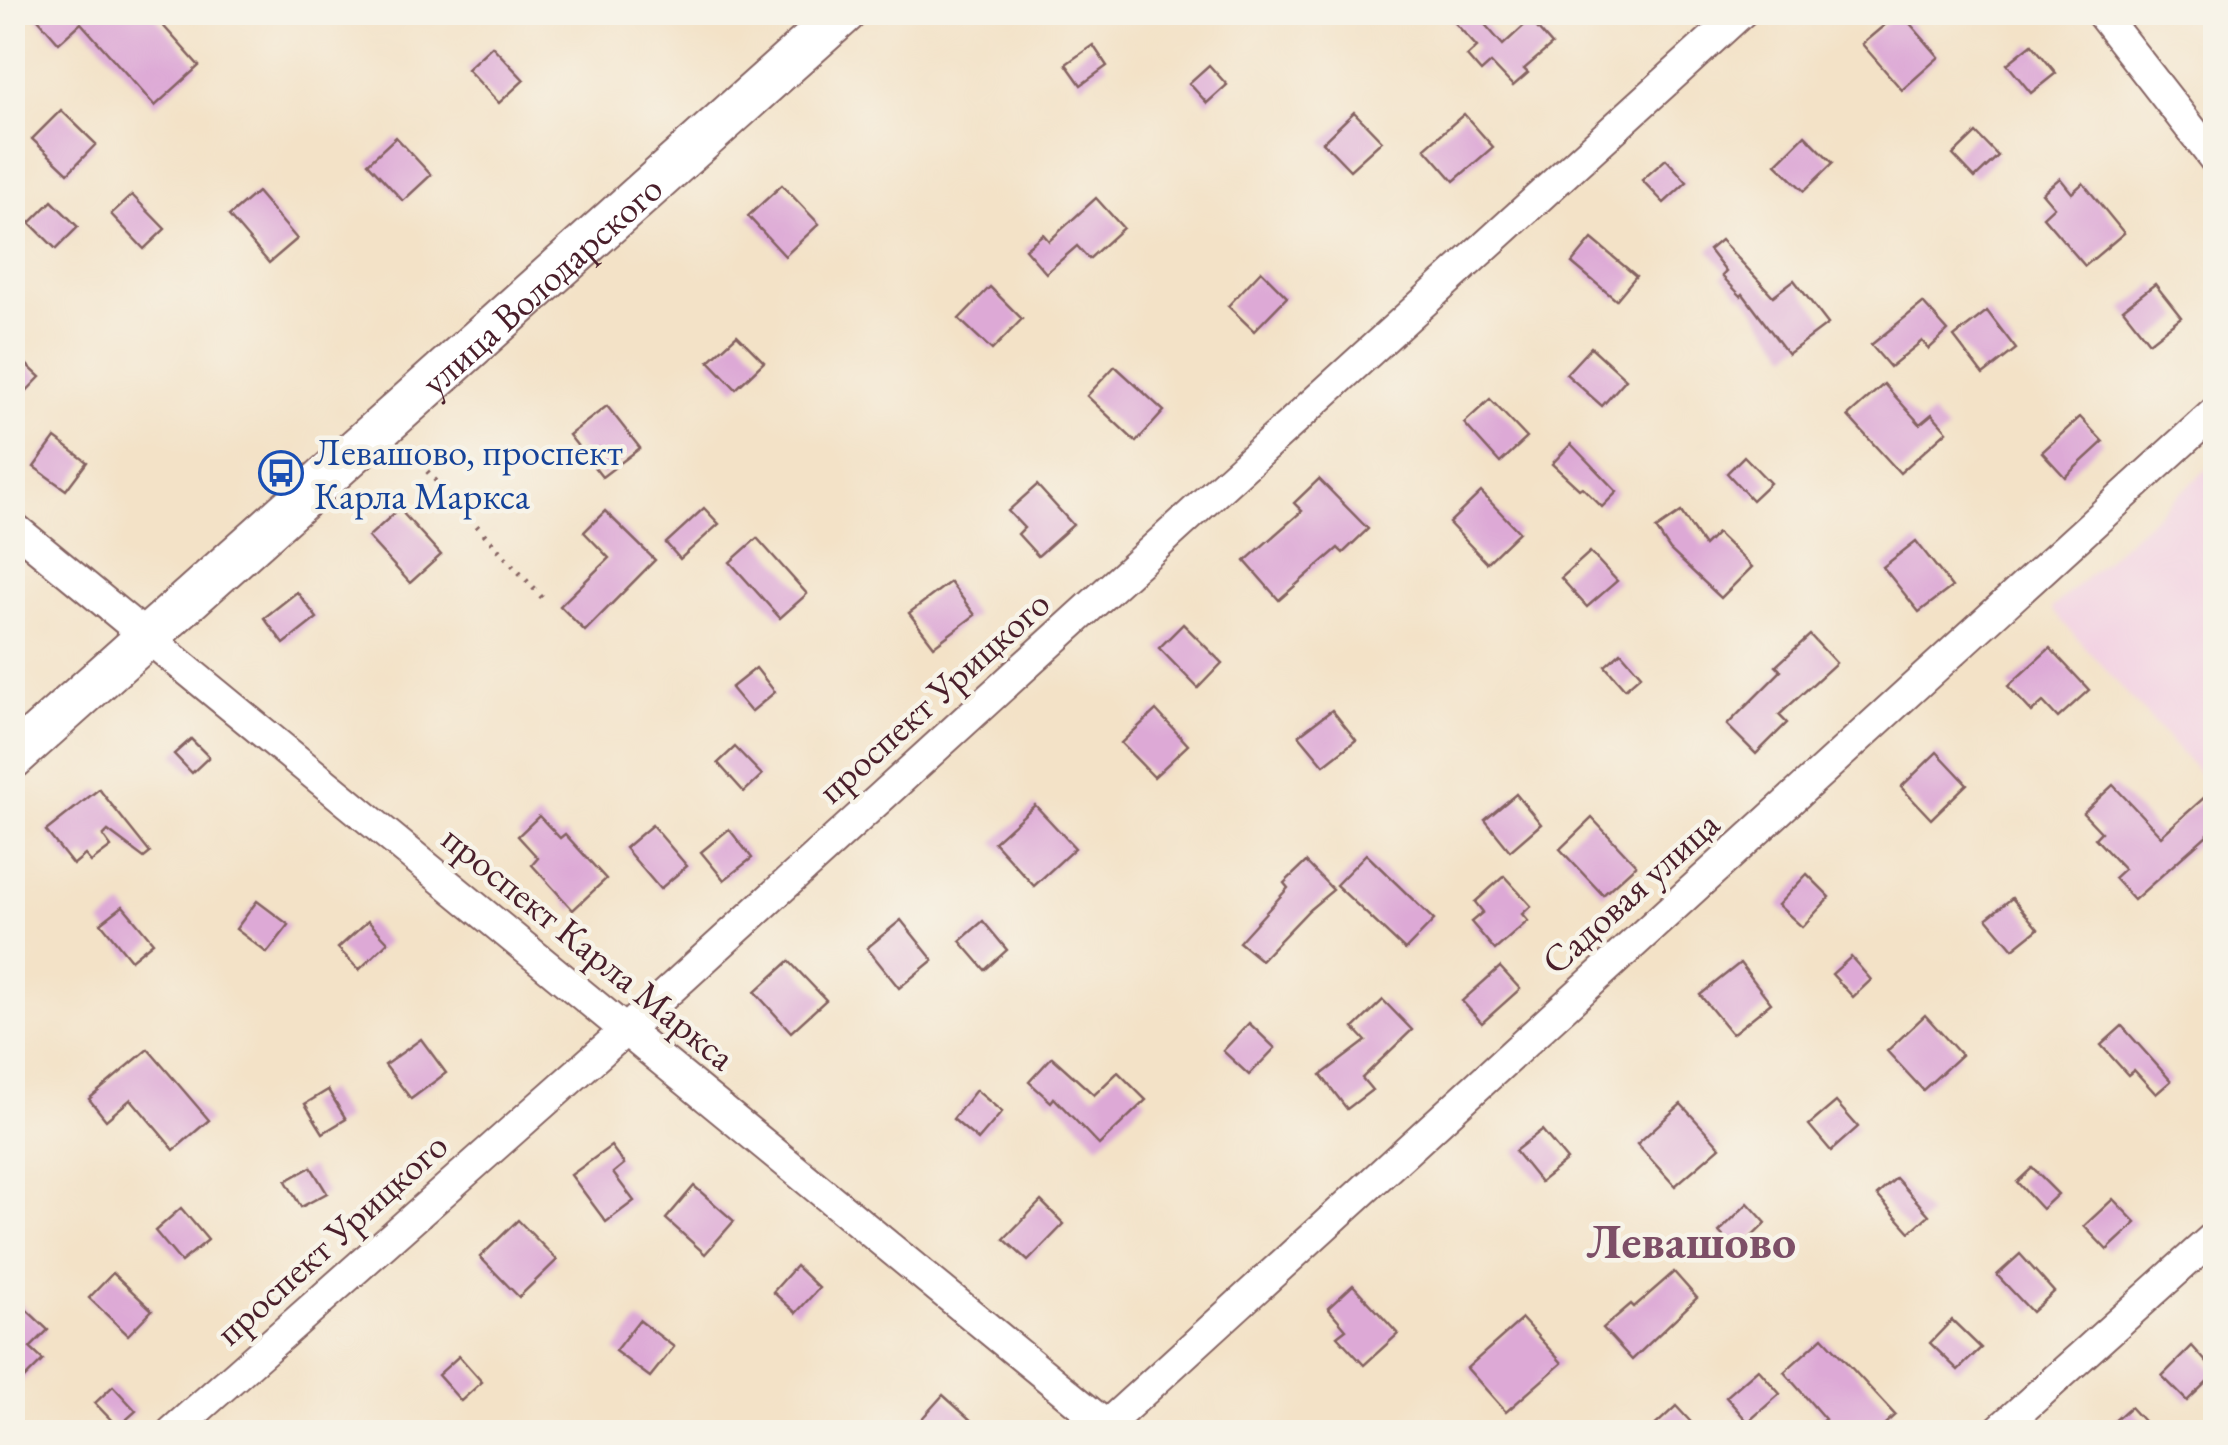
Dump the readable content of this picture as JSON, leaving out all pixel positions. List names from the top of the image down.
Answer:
{
  "streets": {
    "street": [
      "улица Володарского",
      "проспект Урицкого",
      "Садовая улица",
      "проспект Карла Маркса"
    ]
  },
  "crossings": [
    ["улица Володарского", "проспект Карла Маркса"],
    ["проспект Урицкого", "проспект Карла Маркса"],
    ["Садовая улица", "проспект Карла Маркса"]
  ],
  "districts": ["Левашово"],
  "places": {
    "bus stop": ["Левашово, проспект Карла Маркса"]
  }
}
